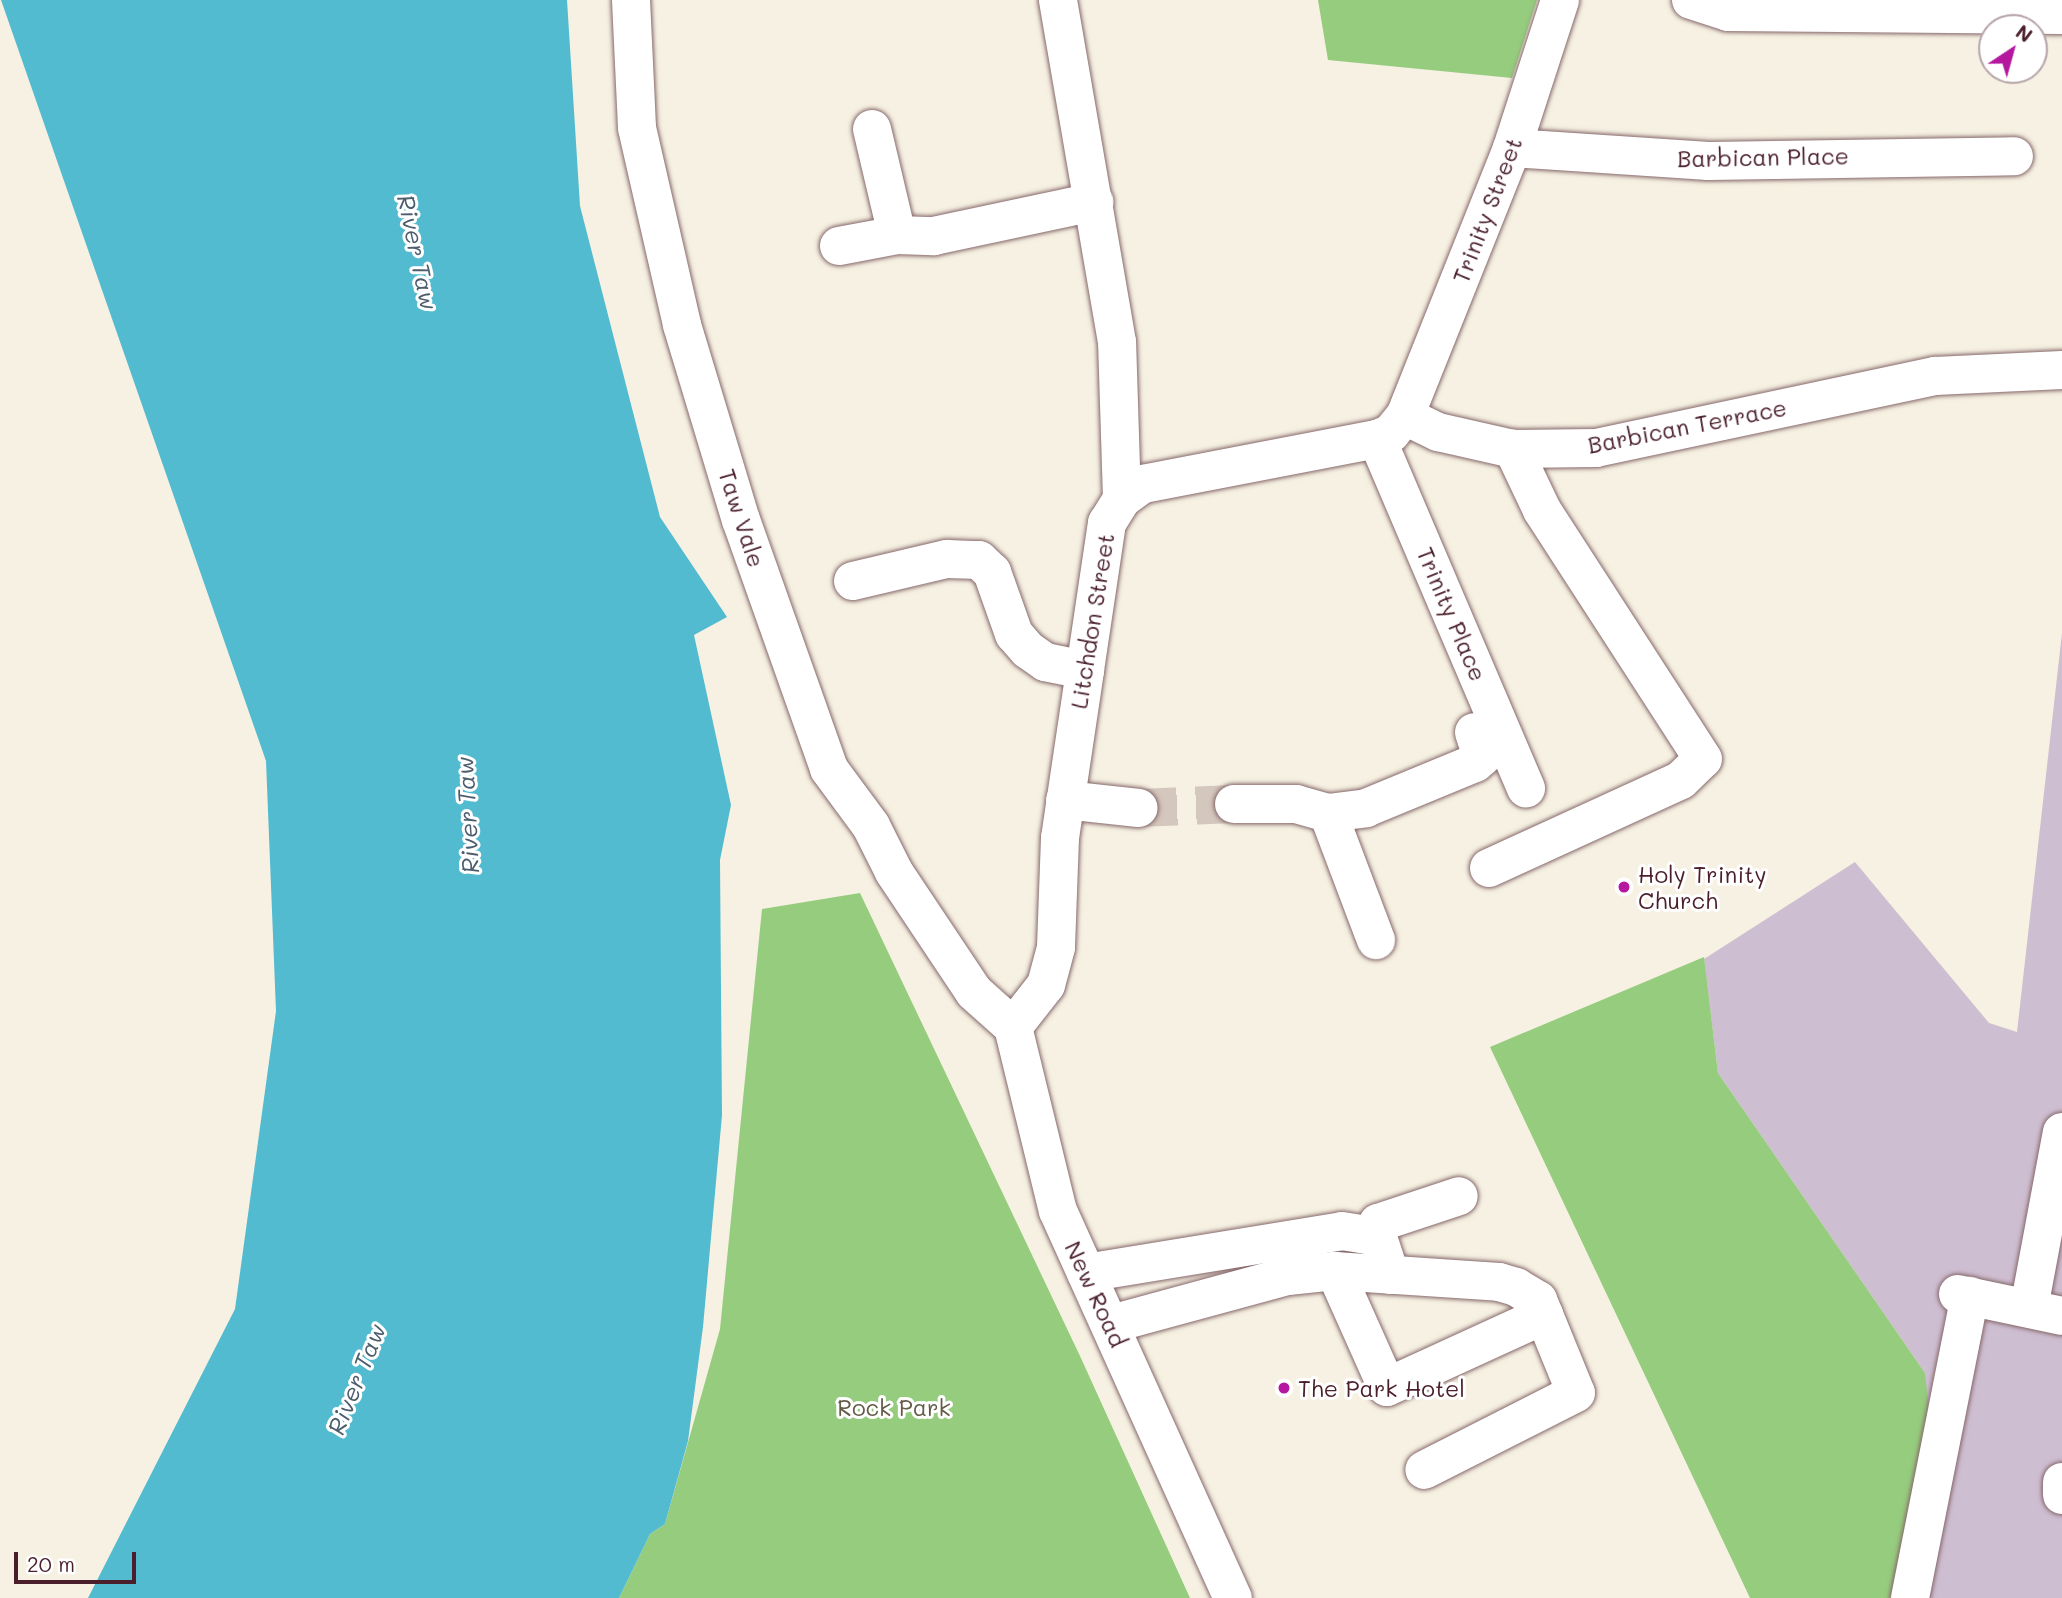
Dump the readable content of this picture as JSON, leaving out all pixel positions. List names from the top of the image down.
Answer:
{
  "streets": {
    "street": [
      "Barbican Place",
      "Trinity Street",
      "Barbican Terrace",
      "Taw Vale",
      "Trinity Place",
      "Litchdon Street",
      "New Road"
    ]
  },
  "crossings": [
    ["Barbican Place", "Trinity Street"],
    ["Trinity Street", "Barbican Terrace"],
    ["Trinity Street", "Trinity Place"],
    ["Barbican Terrace", "Trinity Place"],
    ["Taw Vale", "Litchdon Street"],
    ["Taw Vale", "New Road"],
    ["Litchdon Street", "New Road"]
  ],
  "water": ["River Taw"],
  "parks": ["Rock Park"],
  "places": ["Holy Trinity Church", "The Park Hotel"],
  "scale_bar": "20 m",
  "north": "top right"
}
